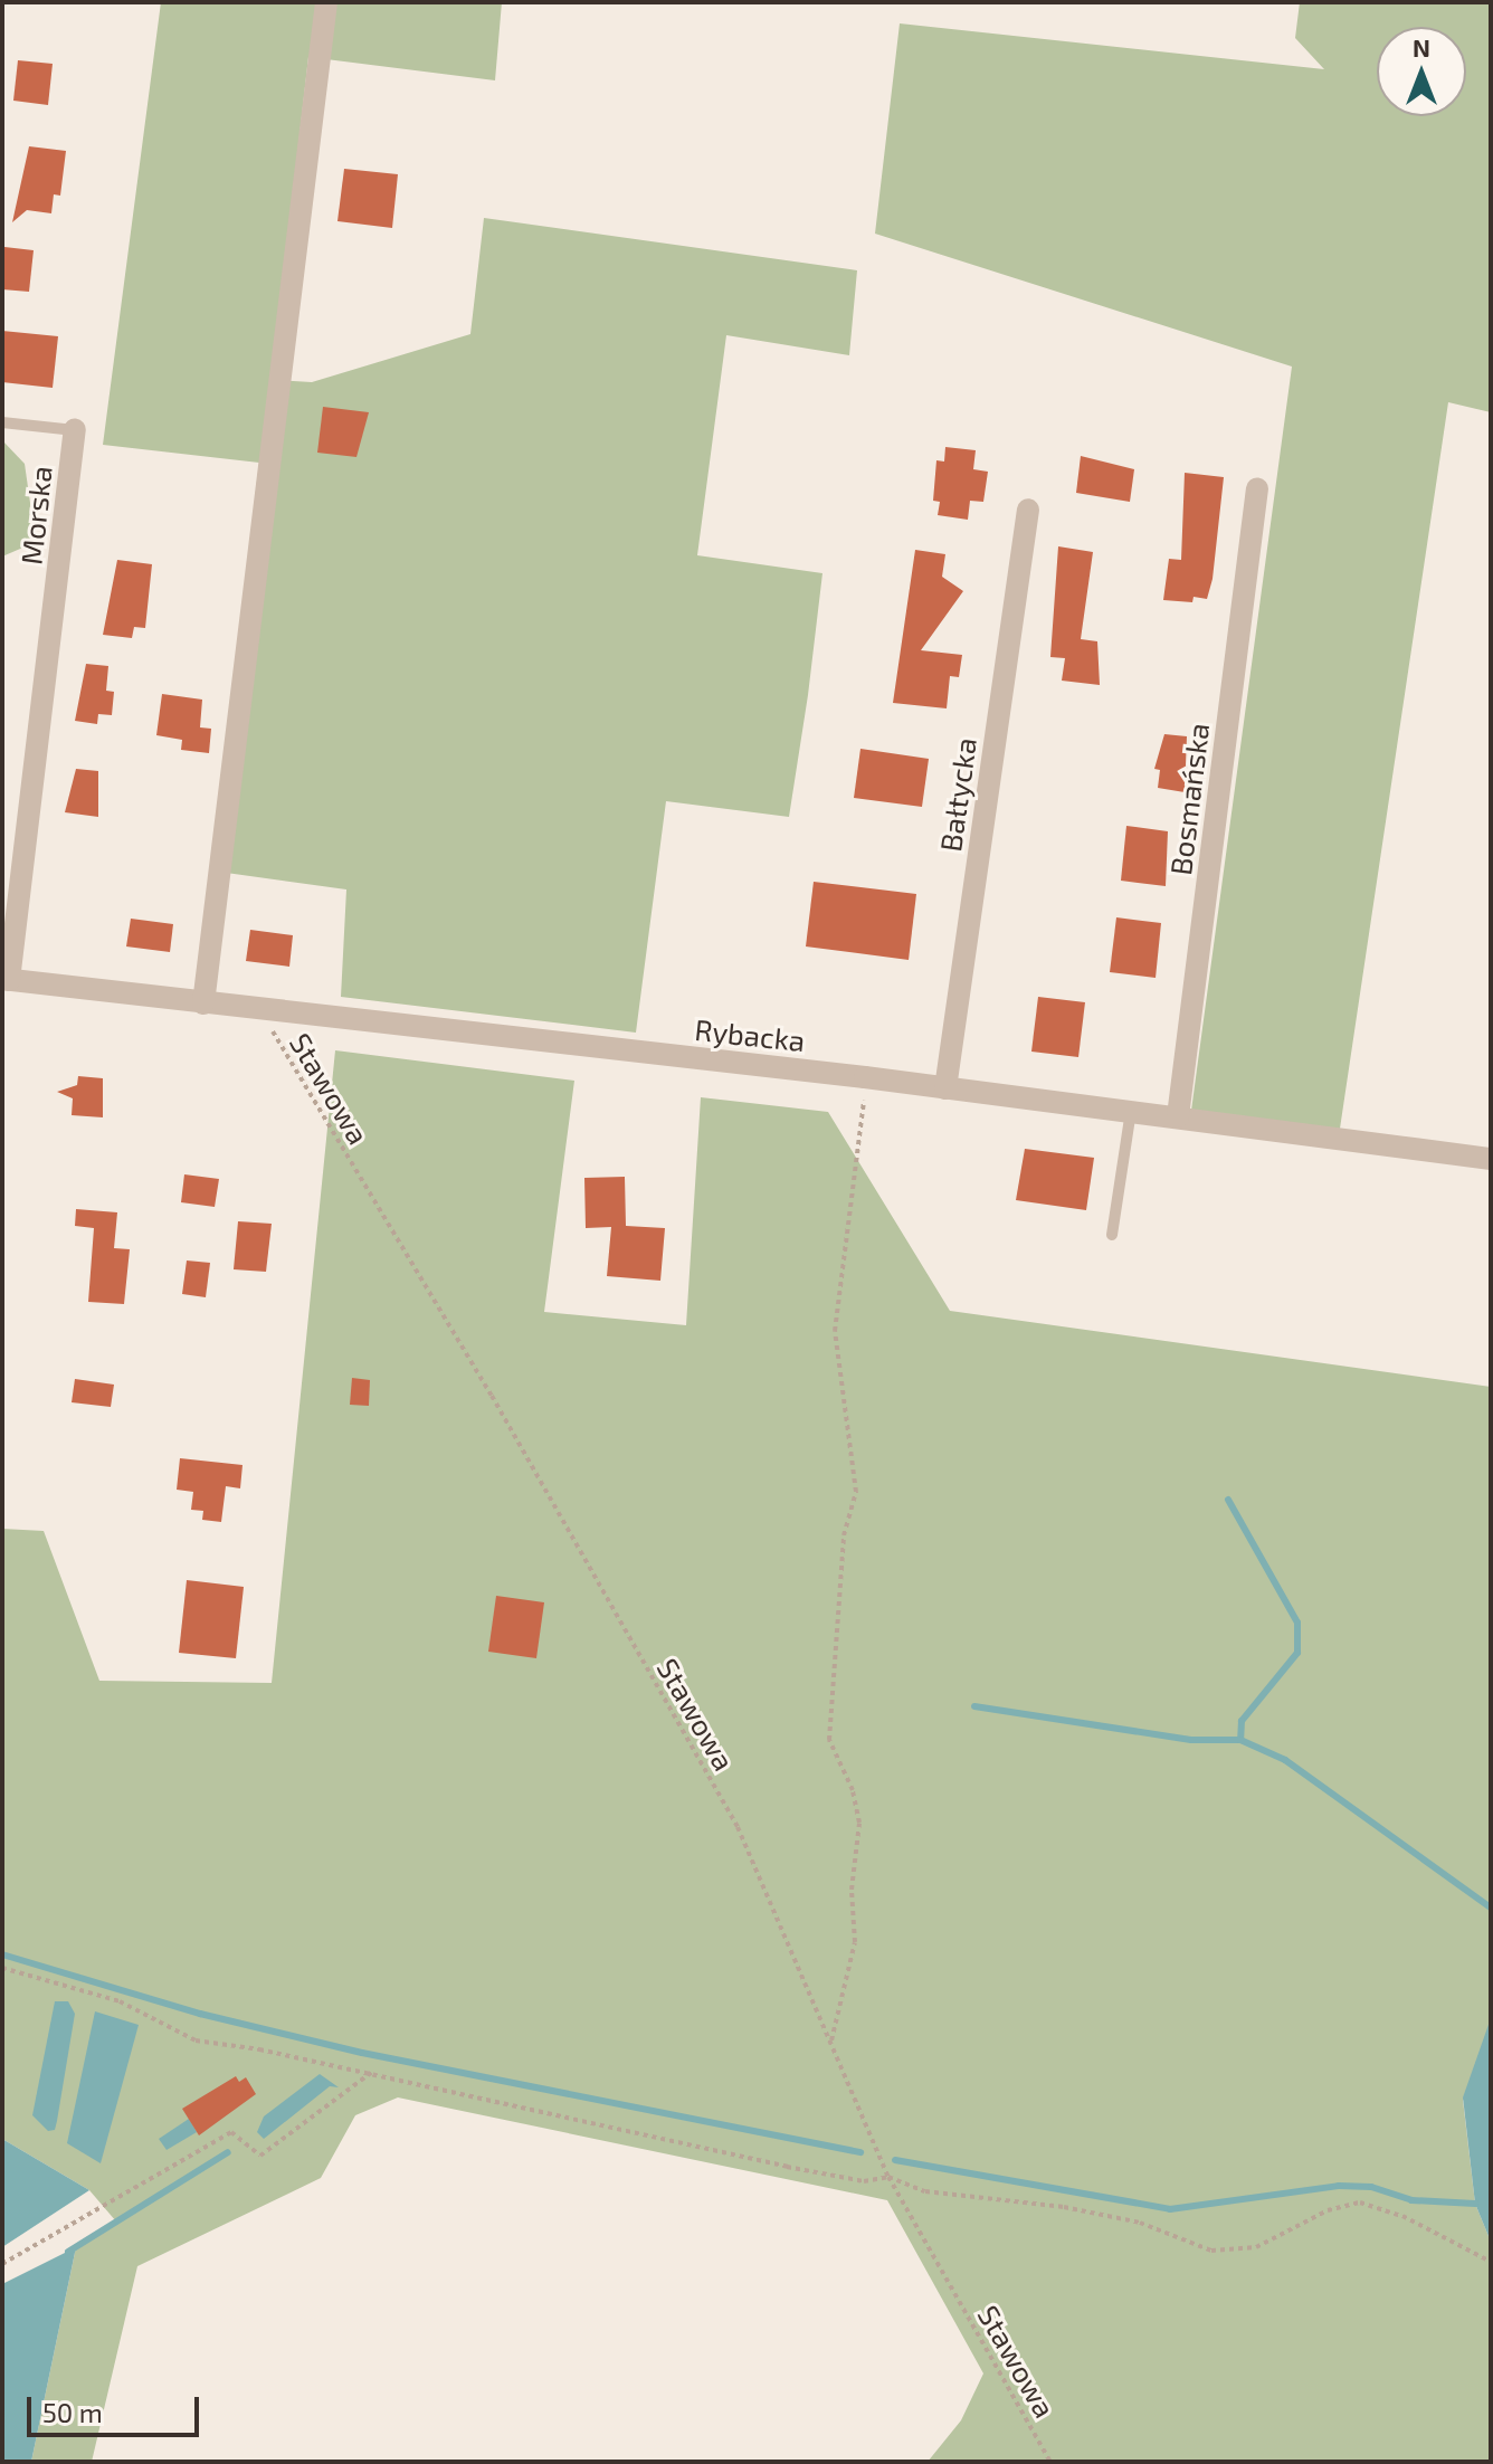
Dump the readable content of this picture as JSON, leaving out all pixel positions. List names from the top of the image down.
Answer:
{
  "streets": {
    "street": [
      "Morska",
      "Bałtycka",
      "Bosmańska",
      "Rybacka"
    ],
    "path": ["Stawowa"]
  },
  "crossings": [
    ["Morska", "Rybacka"],
    ["Bałtycka", "Rybacka"],
    ["Bosmańska", "Rybacka"],
    ["Rybacka", "Stawowa"]
  ],
  "scale_bar": "50 m",
  "north": "top"
}
